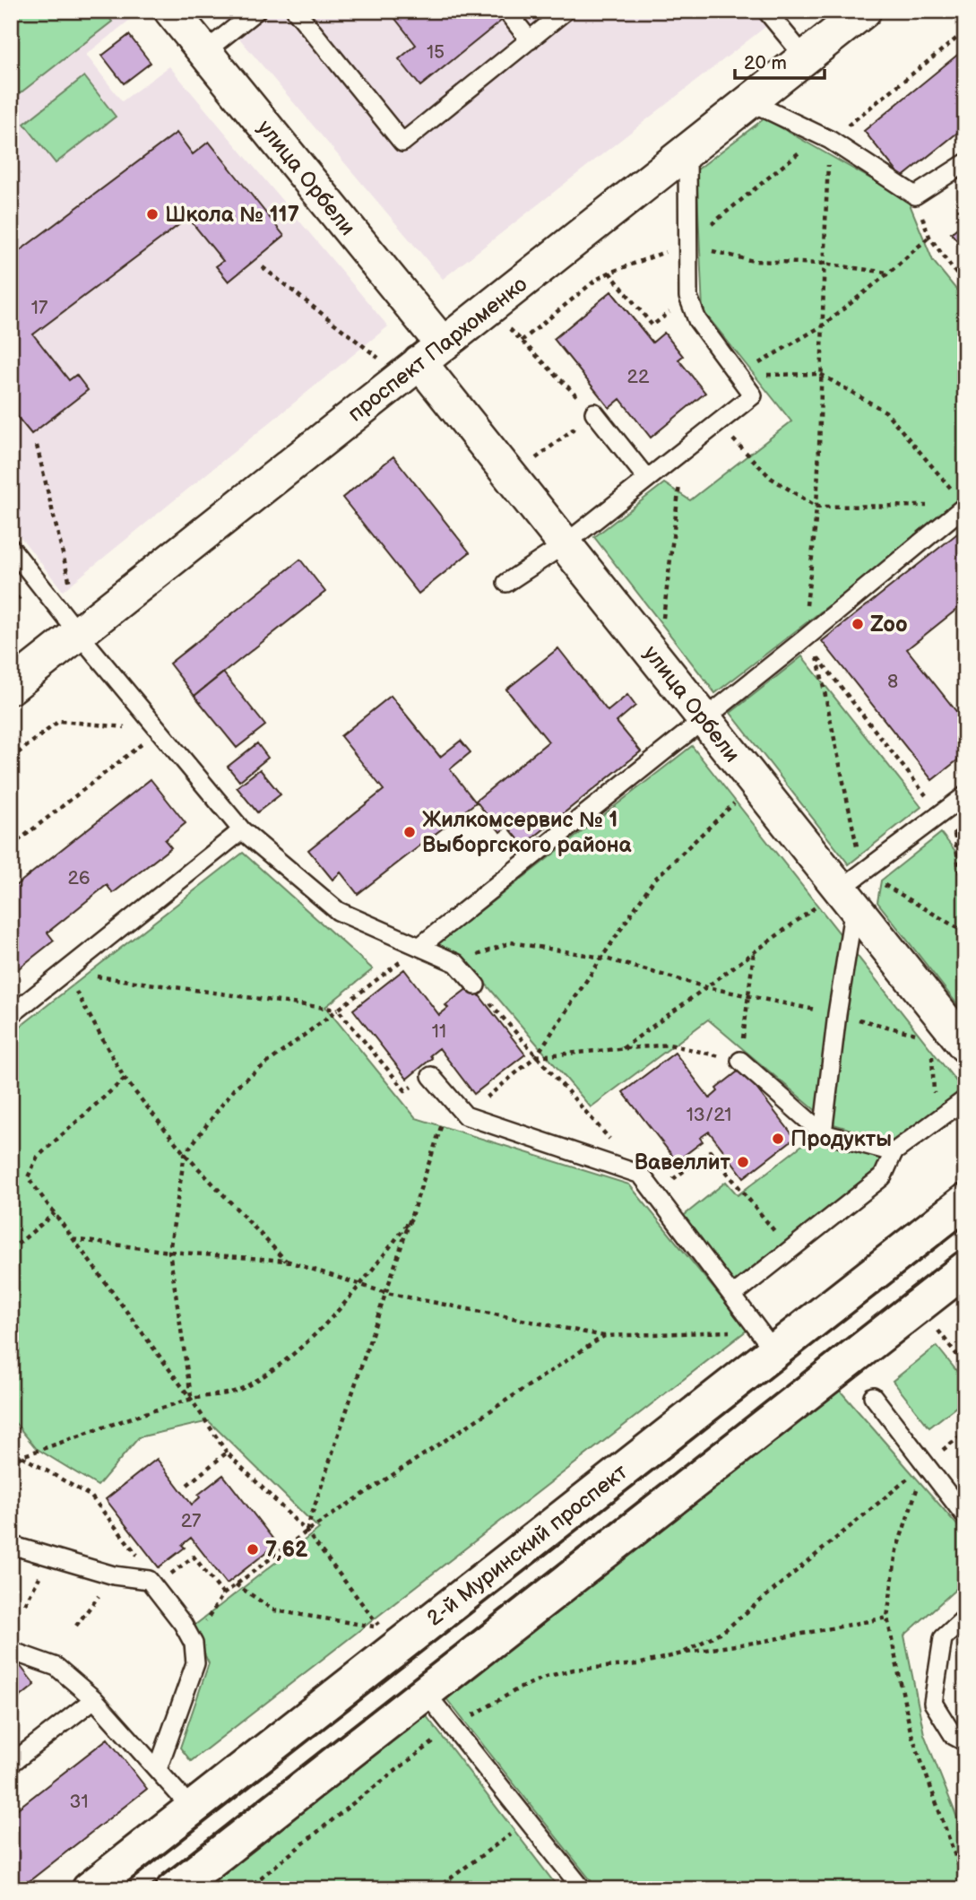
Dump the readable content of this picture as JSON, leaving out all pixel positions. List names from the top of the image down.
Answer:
{
  "streets": {
    "main road": ["2-й Муринский проспект"],
    "street": ["улица Орбели", "проспект Пархоменко"]
  },
  "crossings": [
    ["улица Орбели", "проспект Пархоменко"]
  ],
  "places": [
    "Школа № 117",
    "Zoo",
    "Жилкомсервис № 1 Выборгского района",
    "Продукты",
    "Вавеллит",
    "7,62"
  ],
  "house_numbers": [
    "15",
    "17",
    "22",
    "8",
    "26",
    "11",
    "13/21",
    "27",
    "31"
  ],
  "scale_bar": "20 m"
}
